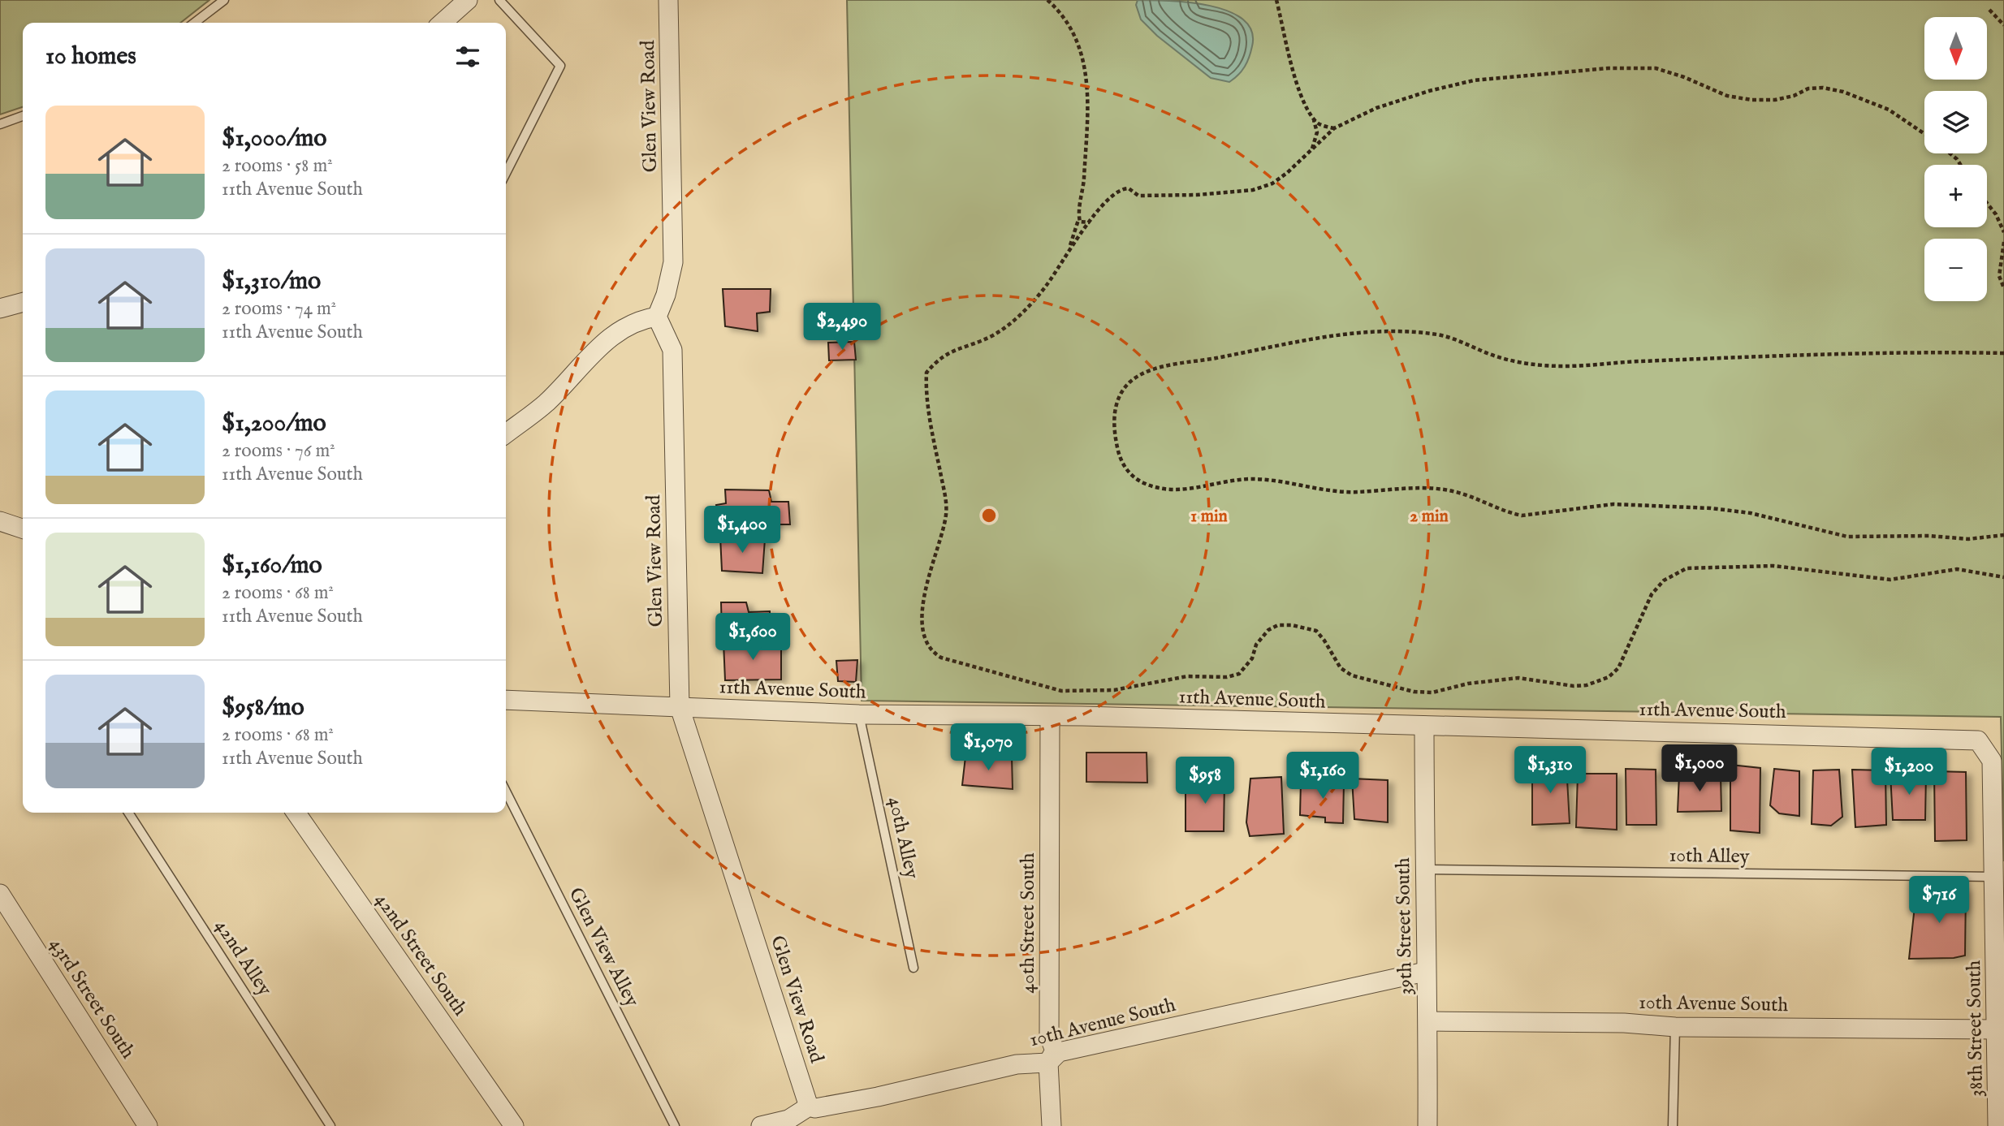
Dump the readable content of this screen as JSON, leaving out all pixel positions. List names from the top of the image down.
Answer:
{
  "streets": {
    "street": [
      "Glen View Road",
      "11th Avenue South",
      "40th Street South",
      "39th Street South",
      "42nd Street South",
      "43rd Street South",
      "10th Avenue South",
      "38th Street South"
    ],
    "lane": [
      "40th Alley",
      "10th Alley",
      "Glen View Alley",
      "42nd Alley"
    ]
  },
  "crossings": [
    ["Glen View Road", "11th Avenue South"],
    ["Glen View Road", "10th Avenue South"],
    ["11th Avenue South", "40th Alley"],
    ["11th Avenue South", "40th Street South"],
    ["11th Avenue South", "39th Street South"],
    ["11th Avenue South", "38th Street South"],
    ["10th Alley", "39th Street South"],
    ["10th Alley", "38th Street South"],
    ["40th Street South", "10th Avenue South"],
    ["39th Street South", "10th Avenue South"],
    ["10th Avenue South", "38th Street South"]
  ],
  "north": "bottom",
  "page": {
    "map_buttons": ["+", "−"],
    "heading": "10 homes",
    "list": [
      {
        "name": "$1,000/mo",
        "note": "2 rooms · 58 m² · 11th Avenue South"
      },
      {
        "name": "$1,310/mo",
        "note": "2 rooms · 74 m² · 11th Avenue South"
      },
      {
        "name": "$1,200/mo",
        "note": "2 rooms · 76 m² · 11th Avenue South"
      },
      {
        "name": "$1,160/mo",
        "note": "2 rooms · 68 m² · 11th Avenue South"
      },
      {
        "name": "$958/mo",
        "note": "2 rooms · 68 m² · 11th Avenue South"
      }
    ],
    "price": [
      "$2,490",
      "$1,400",
      "$1,600",
      "$1,070",
      "$1,000",
      "$1,310",
      "$1,200",
      "$1,160",
      "$958",
      "$716"
    ]
  },
  "rings": ["1 min", "2 min"]
}
